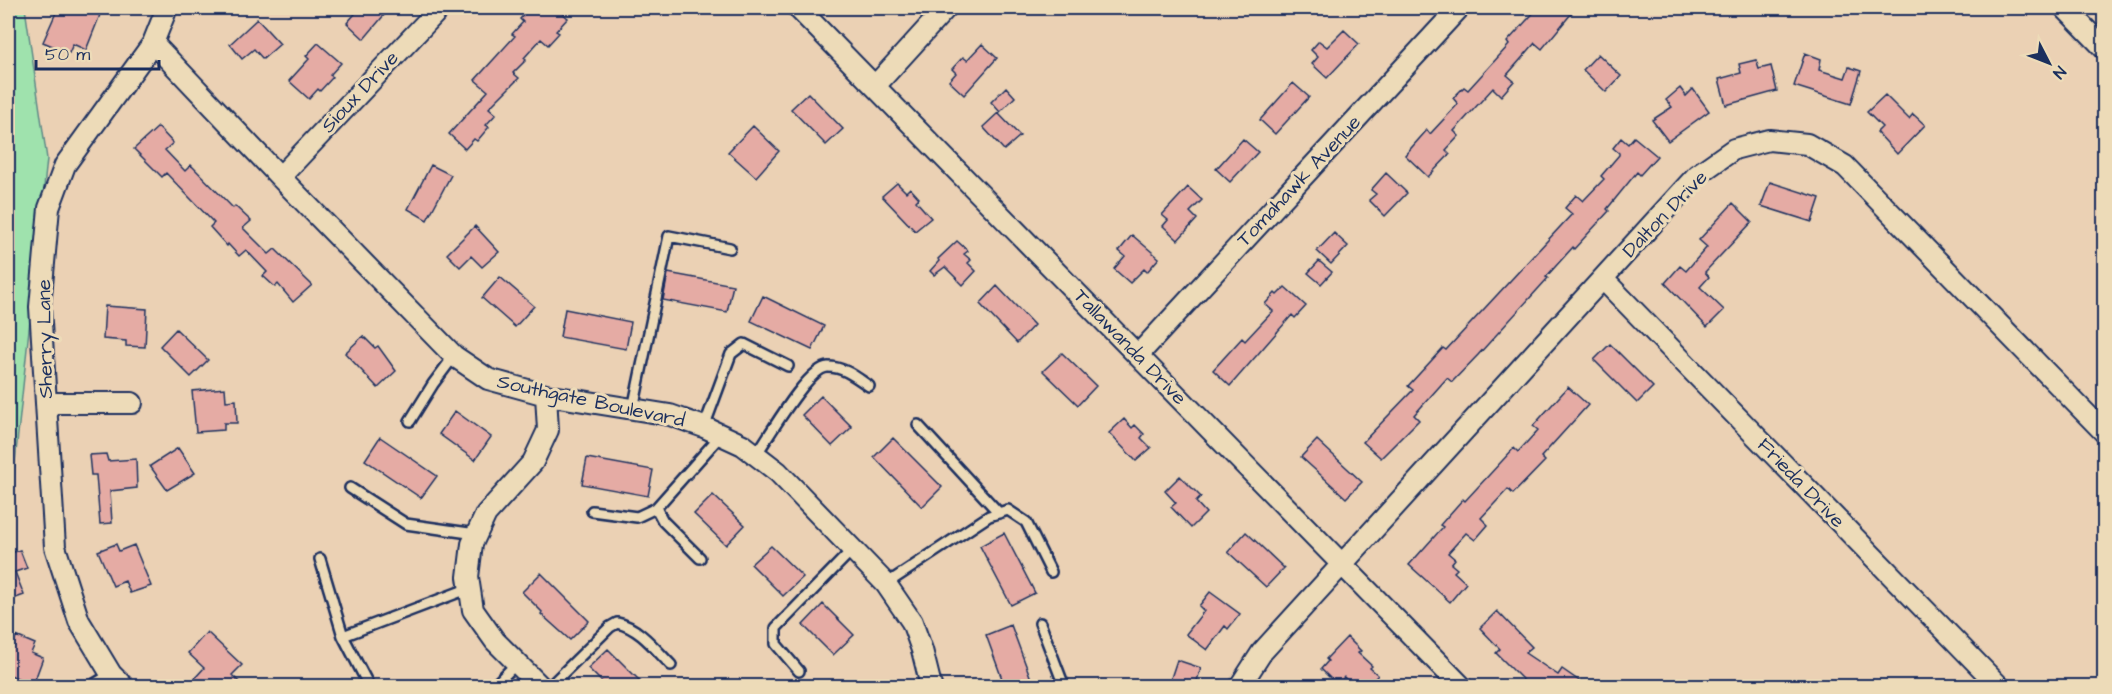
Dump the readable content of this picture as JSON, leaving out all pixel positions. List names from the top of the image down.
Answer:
{
  "streets": {
    "street": [
      "Sioux Drive",
      "Tomahawk Avenue",
      "Dalton Drive",
      "Sherry Lane",
      "Tallawanda Drive",
      "Southgate Boulevard",
      "Frieda Drive"
    ]
  },
  "crossings": [
    ["Sioux Drive", "Southgate Boulevard"],
    ["Tomahawk Avenue", "Tallawanda Drive"],
    ["Dalton Drive", "Tallawanda Drive"],
    ["Dalton Drive", "Frieda Drive"],
    ["Sherry Lane", "Southgate Boulevard"]
  ],
  "scale_bar": "50 m",
  "north": "bottom right"
}
